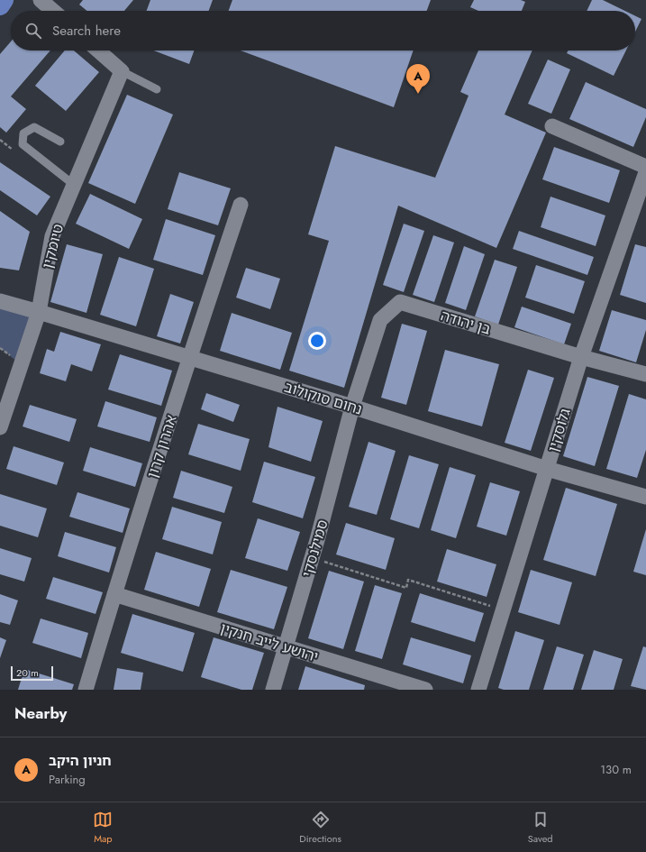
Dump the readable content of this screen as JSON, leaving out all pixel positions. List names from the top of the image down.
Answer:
{
  "streets": {
    "street": [
      "טיומקין",
      "בן יהודה",
      "נחום סוקולוב",
      "גלוסקין",
      "אהרון קרון",
      "סמילנסקי",
      "יהושע לייב חנקין"
    ]
  },
  "crossings": [
    ["טיומקין", "נחום סוקולוב"],
    ["בן יהודה", "נחום סוקולוב"],
    ["בן יהודה", "גלוסקין"],
    ["בן יהודה", "סמילנסקי"],
    ["נחום סוקולוב", "גלוסקין"],
    ["נחום סוקולוב", "אהרון קרון"],
    ["נחום סוקולוב", "סמילנסקי"],
    ["אהרון קרון", "יהושע לייב חנקין"],
    ["סמילנסקי", "יהושע לייב חנקין"]
  ],
  "scale_bar": "20 m",
  "page": {
    "search": "Search here",
    "pins": "A",
    "scale": "20 m",
    "heading": "Nearby",
    "list": [
      {
        "mark": "A",
        "name": "חניון היקב",
        "note": "Parking",
        "value": "130 m"
      }
    ],
    "nav": ["Map", "Directions", "Saved"]
  }
}
